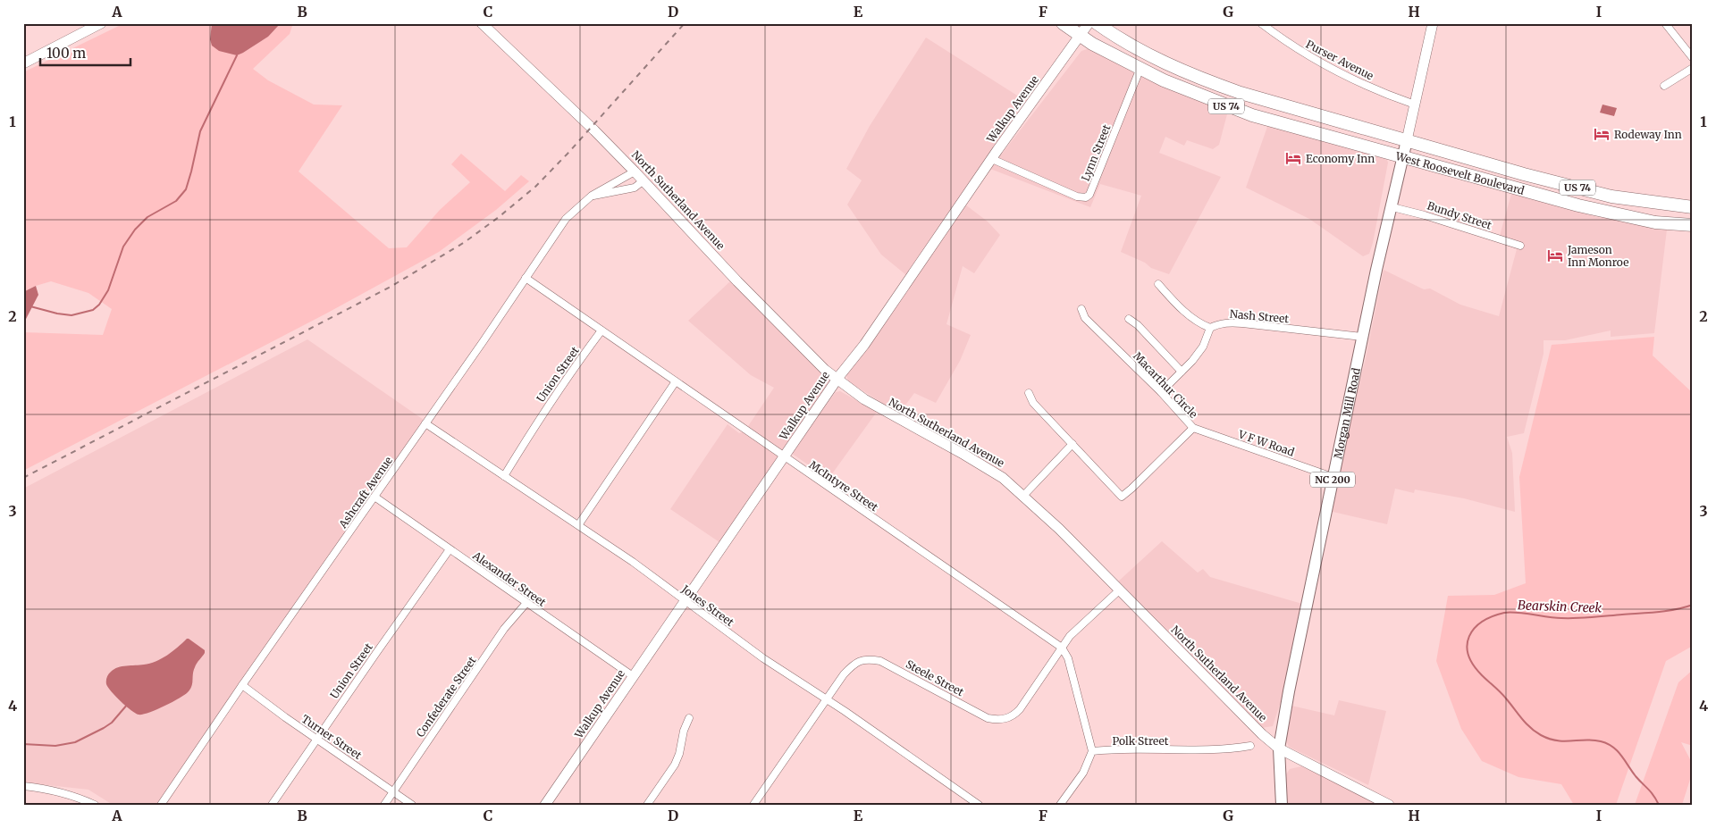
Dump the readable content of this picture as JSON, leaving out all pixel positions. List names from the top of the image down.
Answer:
{
  "streets": {
    "highway": ["US 74", "West Roosevelt Boulevard"],
    "main road": ["Morgan Mill Road", "NC 200"],
    "street": [
      "Purser Avenue",
      "Walkup Avenue",
      "Lynn Street",
      "North Sutherland Avenue",
      "Bundy Street",
      "Nash Street",
      "Union Street",
      "Macarthur Circle",
      "V F W Road",
      "McIntyre Street",
      "Ashcraft Avenue",
      "Alexander Street",
      "Jones Street",
      "Steele Street",
      "Confederate Street",
      "Turner Street",
      "Polk Street"
    ]
  },
  "crossings": [
    ["Purser Avenue", "Morgan Mill Road"],
    ["Walkup Avenue", "Lynn Street"],
    ["Walkup Avenue", "West Roosevelt Boulevard"],
    ["Walkup Avenue", "North Sutherland Avenue"],
    ["Walkup Avenue", "McIntyre Street"],
    ["Walkup Avenue", "Alexander Street"],
    ["Walkup Avenue", "Jones Street"],
    ["Lynn Street", "West Roosevelt Boulevard"],
    ["West Roosevelt Boulevard", "Morgan Mill Road"],
    ["North Sutherland Avenue", "Morgan Mill Road"],
    ["North Sutherland Avenue", "Ashcraft Avenue"],
    ["North Sutherland Avenue", "Steele Street"],
    ["Bundy Street", "Morgan Mill Road"],
    ["Nash Street", "Morgan Mill Road"],
    ["Union Street", "McIntyre Street"],
    ["Union Street", "Alexander Street"],
    ["Union Street", "Jones Street"],
    ["Union Street", "Turner Street"],
    ["Macarthur Circle", "V F W Road"],
    ["Morgan Mill Road", "V F W Road"],
    ["McIntyre Street", "Ashcraft Avenue"],
    ["McIntyre Street", "Steele Street"],
    ["Ashcraft Avenue", "Alexander Street"],
    ["Ashcraft Avenue", "Jones Street"],
    ["Ashcraft Avenue", "Turner Street"],
    ["Alexander Street", "Confederate Street"],
    ["Jones Street", "Steele Street"],
    ["Confederate Street", "Turner Street"]
  ],
  "water": ["Bearskin Creek"],
  "places": {
    "hotel": ["Rodeway Inn", "Economy Inn", "Jameson Inn Monroe"]
  },
  "scale_bar": "100 m",
  "grid": {
    "columns": [
      "A",
      "B",
      "C",
      "D",
      "E",
      "F",
      "G",
      "H",
      "I"
    ],
    "rows": [
      "1",
      "2",
      "3",
      "4"
    ]
  }
}
